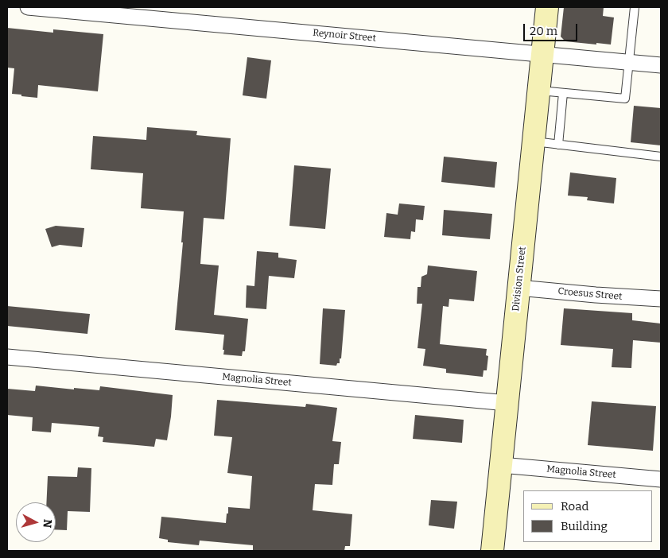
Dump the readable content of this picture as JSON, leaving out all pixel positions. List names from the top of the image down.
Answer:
{
  "streets": {
    "main road": ["Division Street"],
    "street": ["Reynoir Street", "Croesus Street", "Magnolia Street"]
  },
  "crossings": [
    ["Reynoir Street", "Division Street"],
    ["Division Street", "Croesus Street"],
    ["Division Street", "Magnolia Street"]
  ],
  "legend": ["Road", "Building"],
  "scale_bar": "20 m",
  "north": "right"
}
